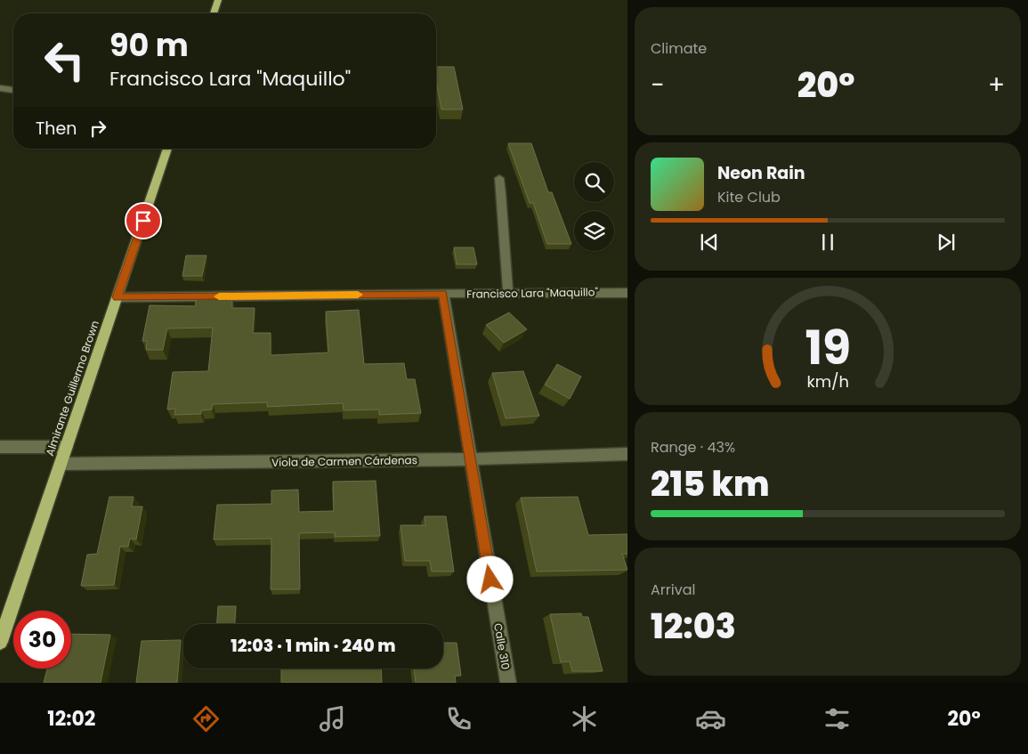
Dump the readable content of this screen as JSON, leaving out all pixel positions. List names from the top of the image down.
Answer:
{
  "streets": {
    "main road": ["Almirante Guillermo Brown"],
    "street": ["Francisco Lara \"Maquillo\"", "Viola de Carmen Cárdenas", "Calle 310"]
  },
  "crossings": [
    ["Francisco Lara \"Maquillo\"", "Almirante Guillermo Brown"],
    ["Francisco Lara \"Maquillo\"", "Calle 310"],
    ["Almirante Guillermo Brown", "Viola de Carmen Cárdenas"],
    ["Viola de Carmen Cárdenas", "Calle 310"]
  ],
  "page": {
    "tile": [
      "Climate",
      ["Range · 43%", "215 km"],
      ["Arrival", "12:03"]
    ],
    "turn": ["90 m", "Francisco Lara \"Maquillo\""],
    "heat": ["−", "20°", "+"],
    "then": "Then",
    "song": ["Neon Rain", "Kite Club"],
    "limit": "30",
    "trip": "12:03 · 1 min · 240 m",
    "tabs": ["12:02", "20°"],
    "gauge": ["19", "km/h"]
  }
}
